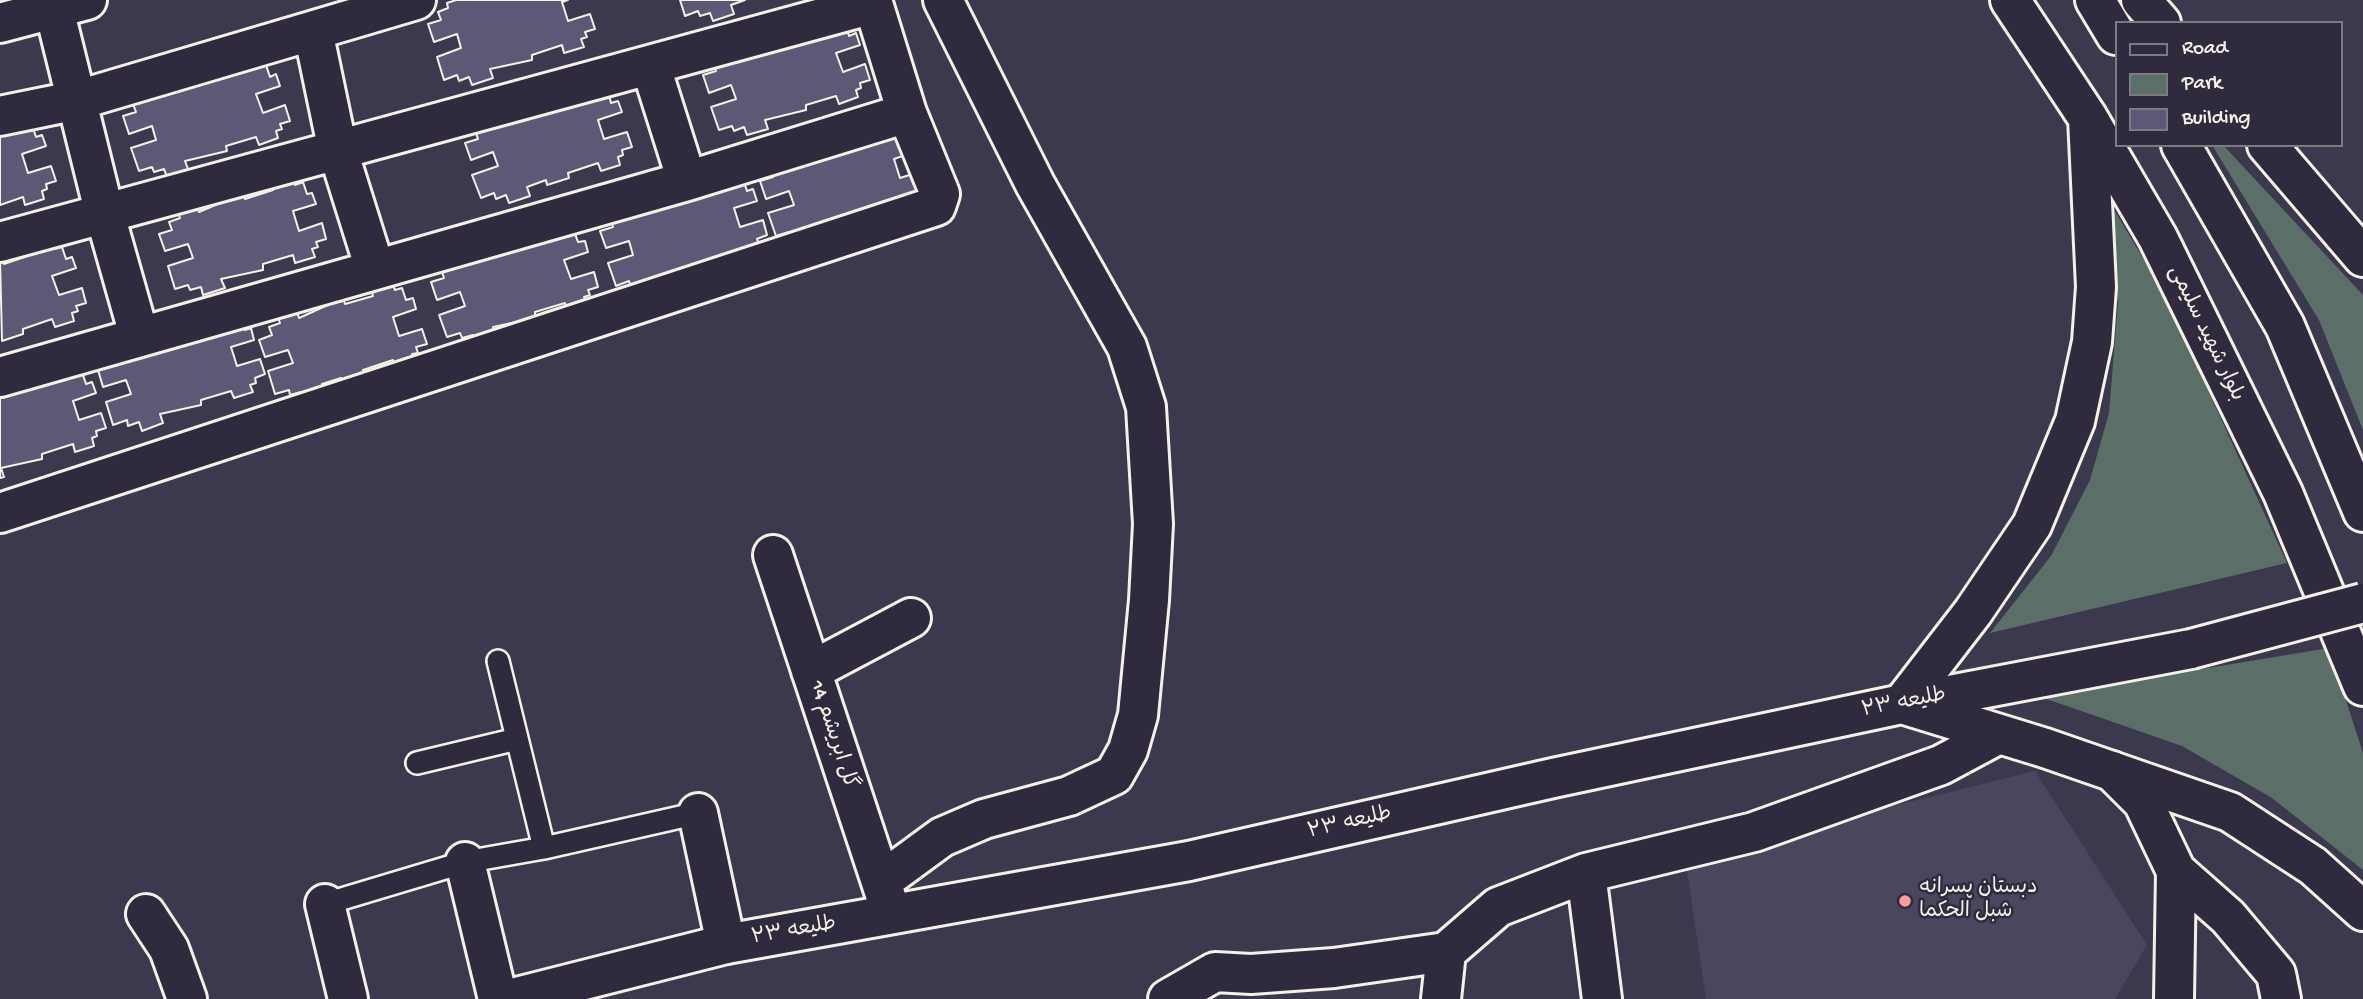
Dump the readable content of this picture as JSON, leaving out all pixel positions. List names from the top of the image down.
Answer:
{
  "streets": {
    "street": ["بلوار شهید سلیمی", "طلیعه ۲۳", "گل ابریشم 14"]
  },
  "crossings": [
    ["طلیعه ۲۳", "گل ابریشم 14"]
  ],
  "places": ["دبستان پسرانه شبل الحکما"],
  "legend": ["Road", "Park", "Building"]
}
